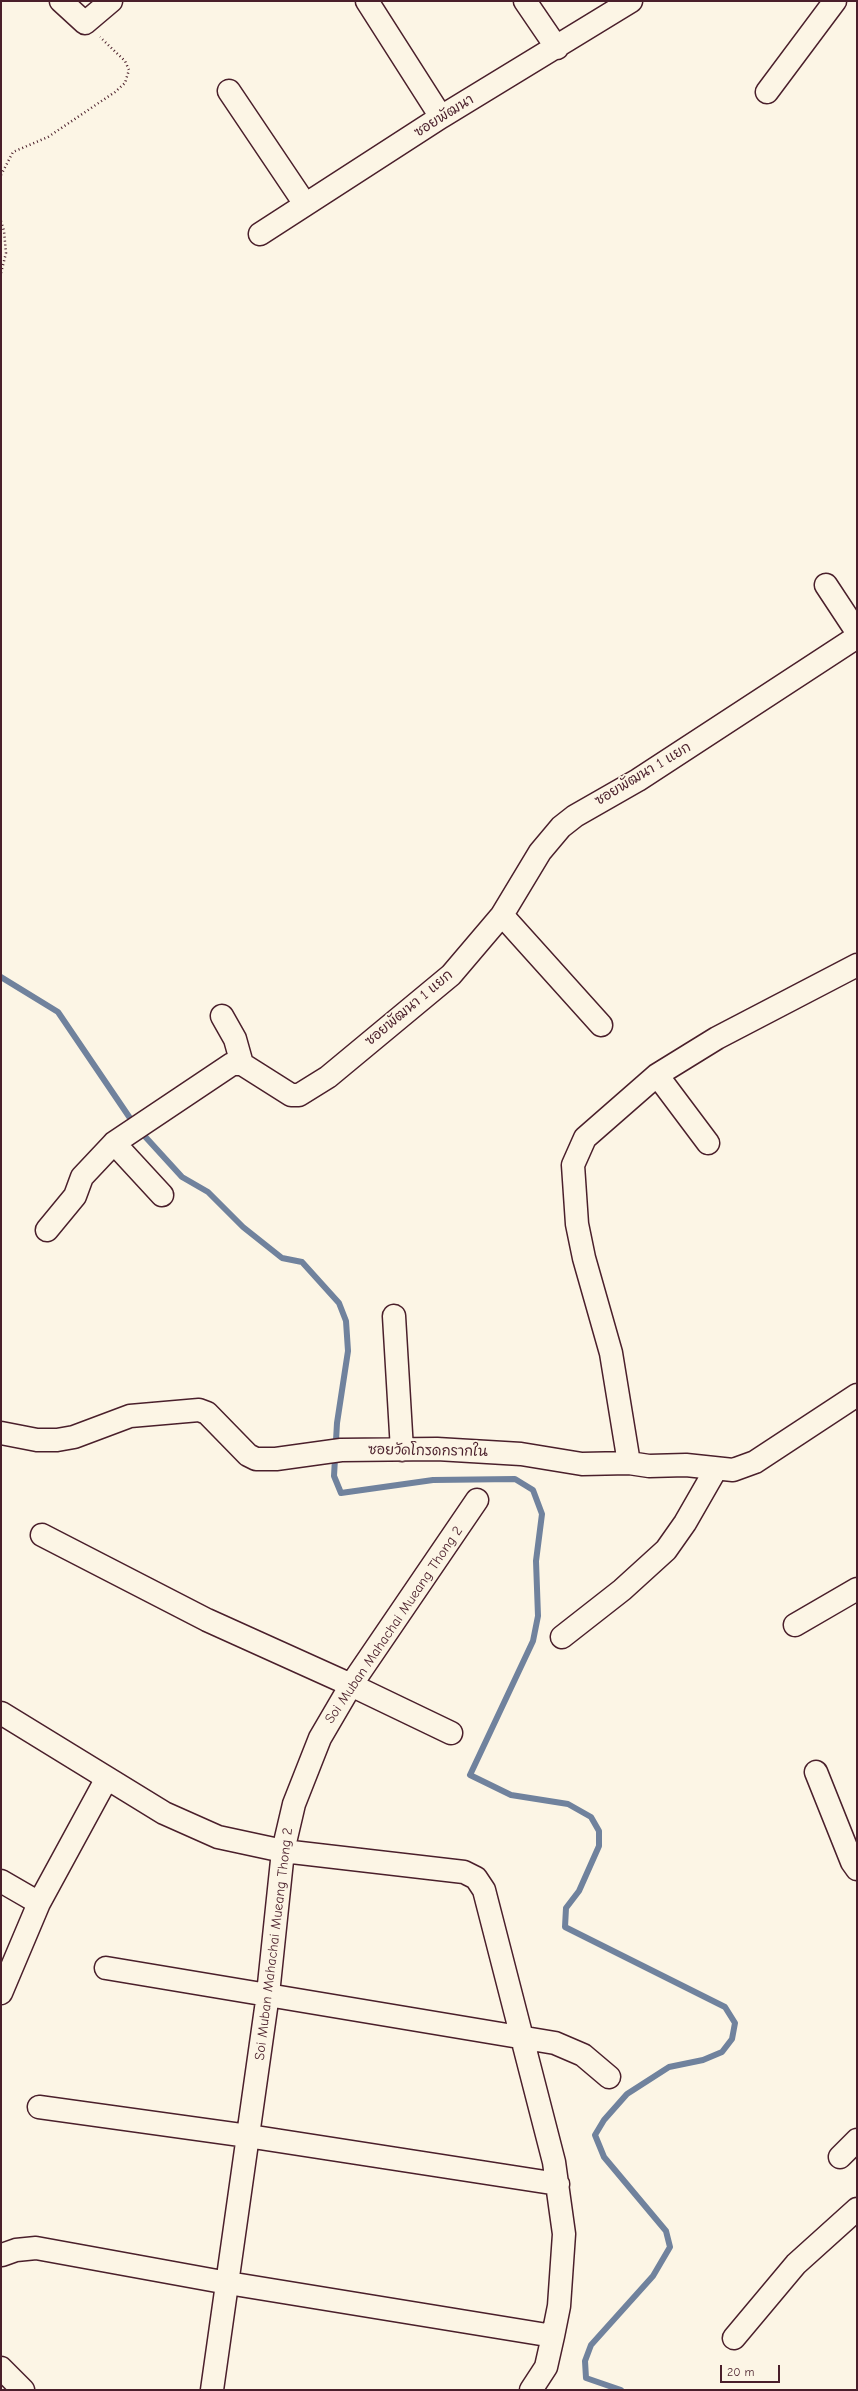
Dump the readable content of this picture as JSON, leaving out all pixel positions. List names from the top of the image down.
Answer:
{
  "streets": {
    "street": [
      "ซอยพัฒนา",
      "ซอยพัฒนา 1 แยก",
      "ซอยวัดโกรดกรากใน",
      "Soi Muban Mahachai Mueang Thong 2"
    ]
  },
  "scale_bar": "20 m"
}
